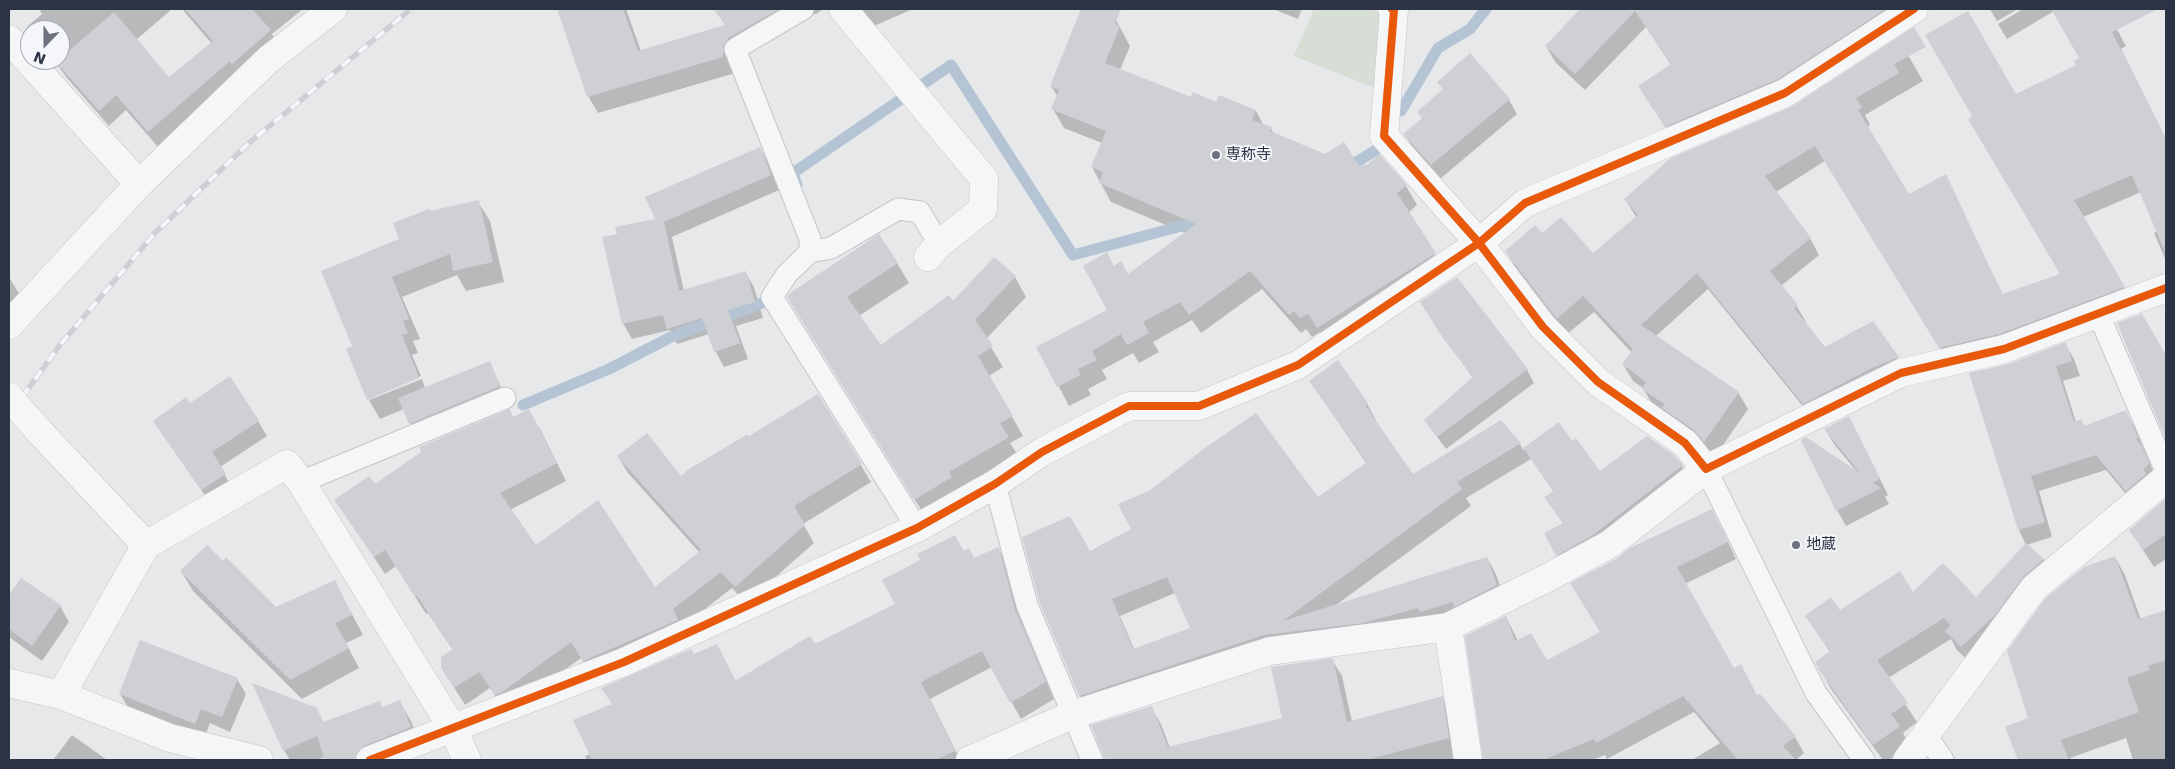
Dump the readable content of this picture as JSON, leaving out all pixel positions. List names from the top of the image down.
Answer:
{
  "places": ["専称寺", "地蔵"],
  "north": "bottom"
}
